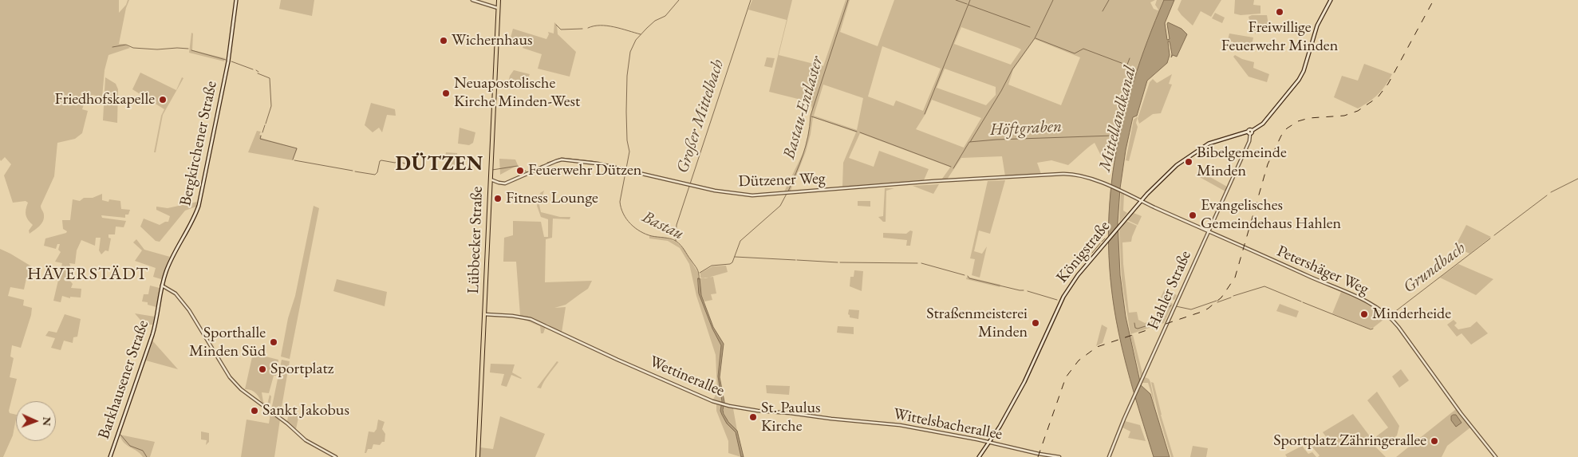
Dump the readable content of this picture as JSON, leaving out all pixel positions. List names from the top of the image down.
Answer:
{
  "streets": {
    "main road": [
      "Bergkirchener Straße",
      "Lübbecker Straße",
      "Königstraße",
      "Barkhausener Straße"
    ],
    "street": [
      "Dützener Weg",
      "Petershäger Weg",
      "Hahler Straße",
      "Wettinerallee",
      "Wittelsbacherallee"
    ]
  },
  "crossings": [
    ["Bergkirchener Straße", "Barkhausener Straße"],
    ["Dützener Weg", "Lübbecker Straße"],
    ["Dützener Weg", "Petershäger Weg"],
    ["Lübbecker Straße", "Wettinerallee"],
    ["Königstraße", "Petershäger Weg"],
    ["Königstraße", "Hahler Straße"],
    ["Königstraße", "Wittelsbacherallee"],
    ["Petershäger Weg", "Hahler Straße"],
    ["Wettinerallee", "Wittelsbacherallee"]
  ],
  "districts": ["DÜTZEN", "HÄVERSTÄDT"],
  "water": [
    "Bastau-Entlaster",
    "Großer Mittelbach",
    "Mittellandkanal",
    "Höftgraben",
    "Bastau",
    "Grundbach"
  ],
  "places": [
    "Freiwillige Feuerwehr Minden",
    "Wichernhaus",
    "Neuapostolische Kirche Minden-West",
    "Friedhofskapelle",
    "Bibelgemeinde Minden",
    "Feuerwehr Dützen",
    "Fitness Lounge",
    "Evangelisches Gemeindehaus Hahlen",
    "Minderheide",
    "Straßenmeisterei Minden",
    "Sporthalle Minden Süd",
    "Sportplatz",
    "Sankt Jakobus",
    "St. Paulus Kirche",
    "Sportplatz Zähringerallee"
  ],
  "north": "right"
}
